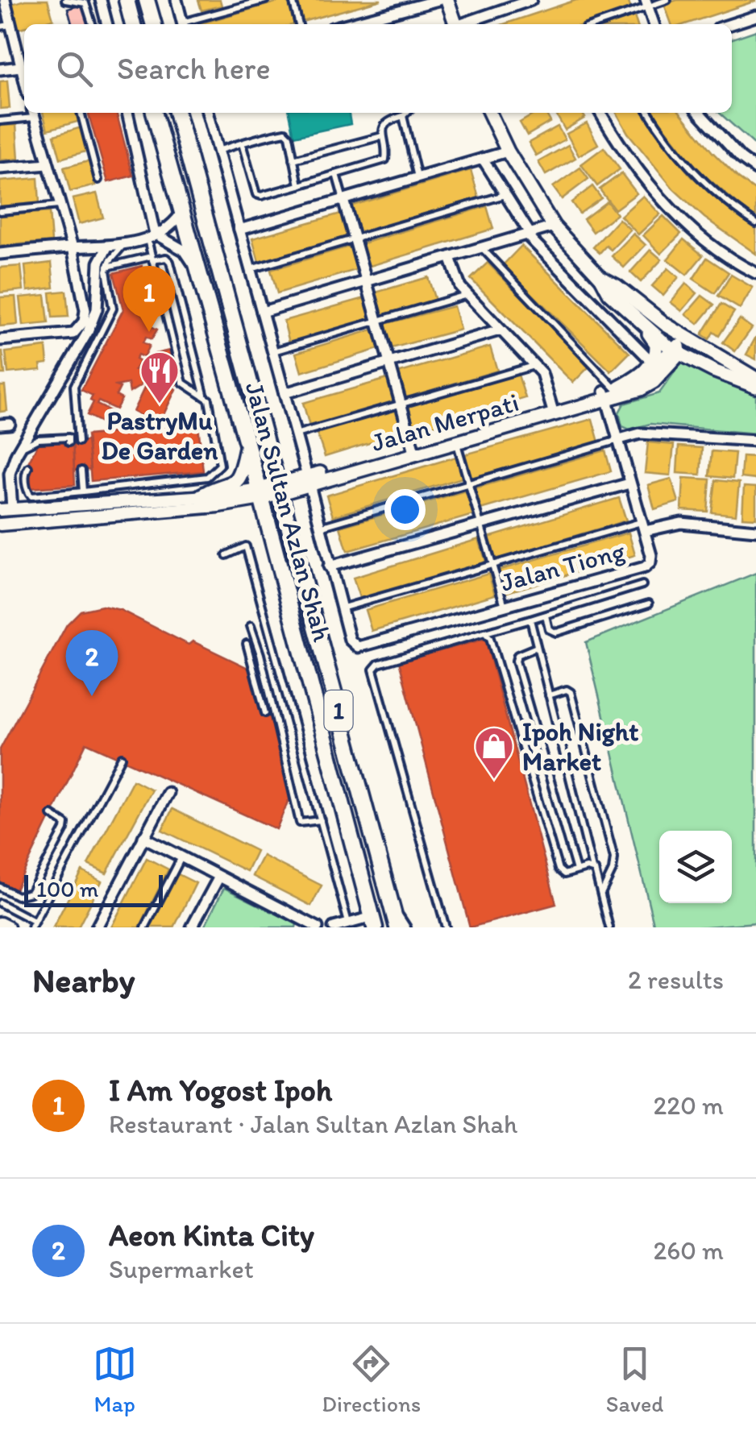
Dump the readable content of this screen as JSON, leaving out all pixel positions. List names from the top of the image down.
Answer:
{
  "streets": {
    "main road": ["Jalan Merpati", "Jalan Sultan Azlan Shah", "1"],
    "street": ["Jalan Tiong"]
  },
  "crossings": [
    ["Jalan Merpati", "Jalan Sultan Azlan Shah"],
    ["Jalan Merpati", "Jalan Tiong"]
  ],
  "places": {
    "restaurant": ["PastryMu De Garden"],
    "shop": ["Ipoh Night Market"]
  },
  "scale_bar": "100 m",
  "page": {
    "search": "Search here",
    "pins": ["1", "2"],
    "scale": "100 m",
    "heading": ["Nearby", "2 results"],
    "list": [
      {
        "mark": "1",
        "name": "I Am Yogost Ipoh",
        "note": "Restaurant · Jalan Sultan Azlan Shah",
        "value": "220 m"
      },
      {
        "mark": "2",
        "name": "Aeon Kinta City",
        "note": "Supermarket",
        "value": "260 m"
      }
    ],
    "nav": ["Map", "Directions", "Saved"]
  }
}
